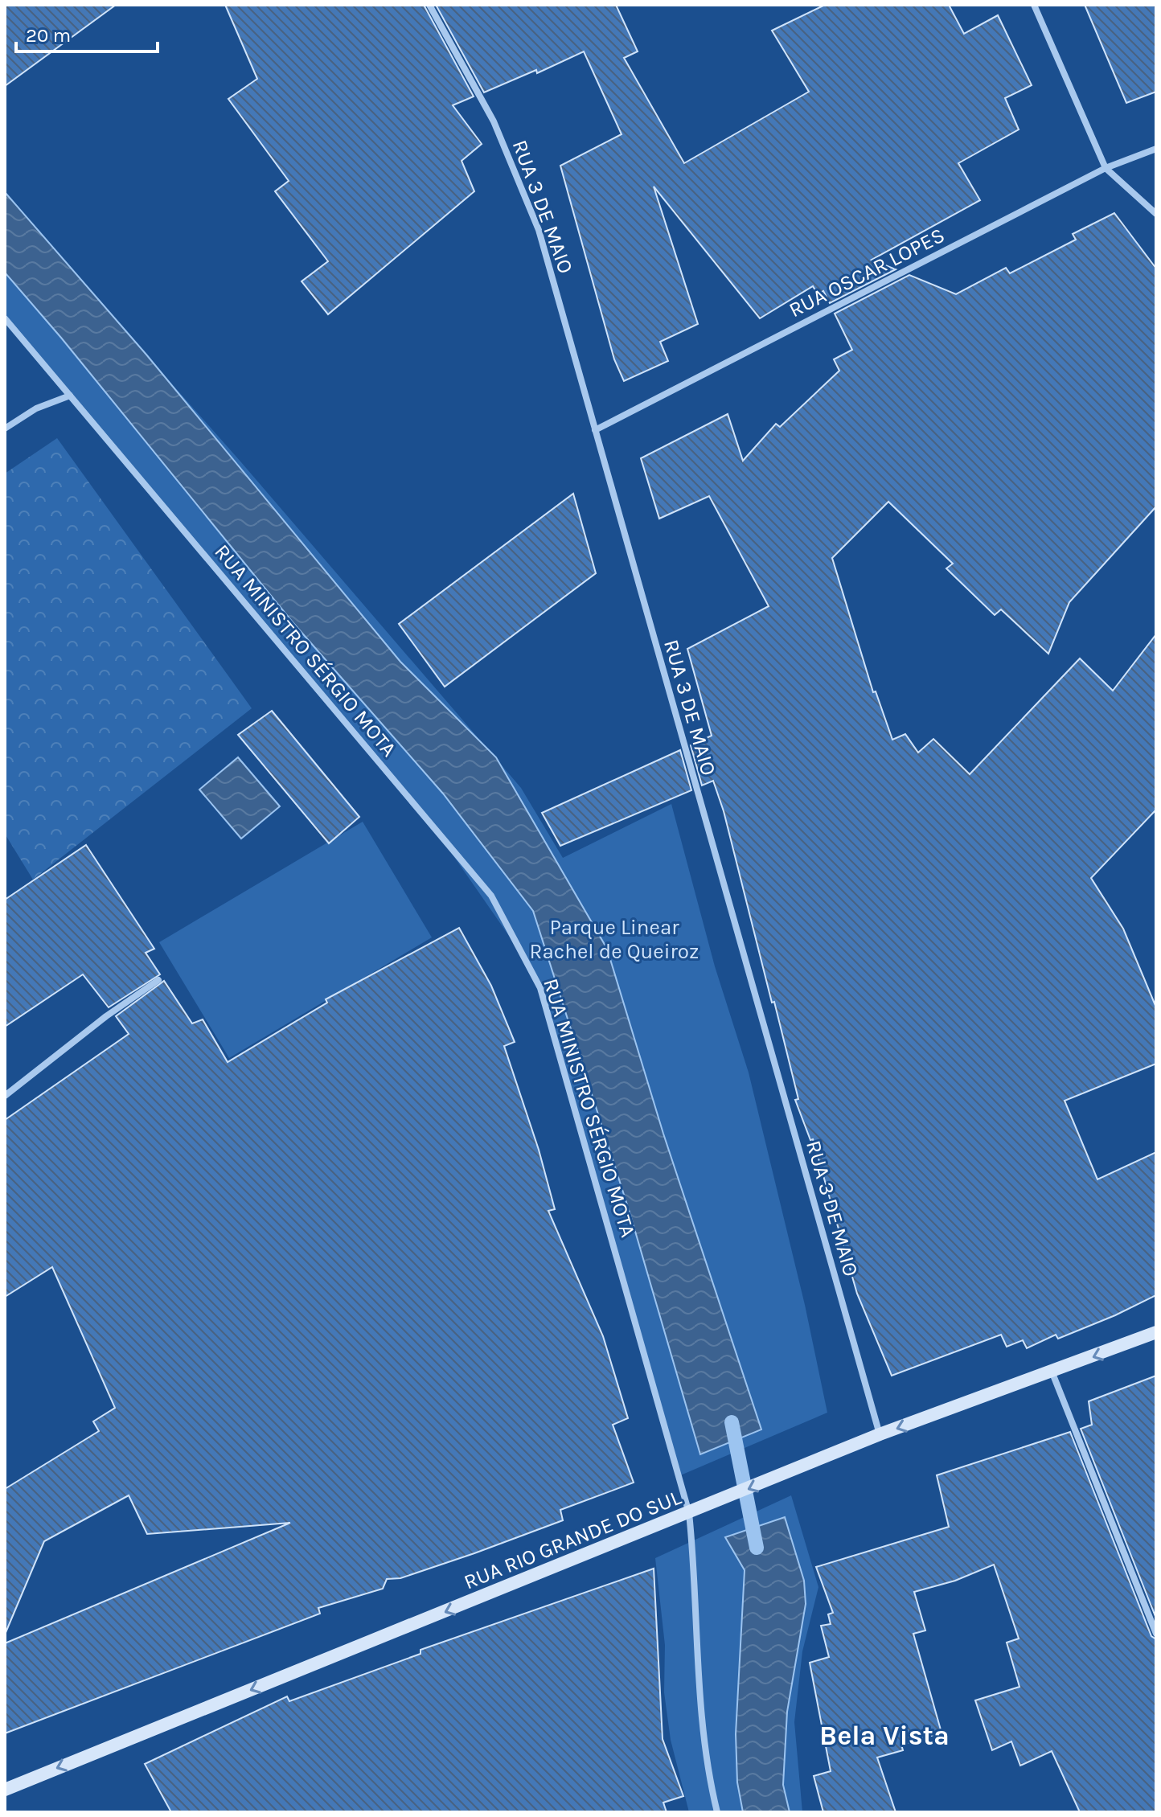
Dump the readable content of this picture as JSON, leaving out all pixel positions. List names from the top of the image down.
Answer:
{
  "streets": {
    "street": [
      "RUA 3 DE MAIO",
      "RUA OSCAR LOPES",
      "RUA MINISTRO SÉRGIO MOTA",
      "RUA RIO GRANDE DO SUL"
    ]
  },
  "crossings": [
    ["RUA 3 DE MAIO", "RUA OSCAR LOPES"],
    ["RUA 3 DE MAIO", "RUA RIO GRANDE DO SUL"],
    ["RUA MINISTRO SÉRGIO MOTA", "RUA RIO GRANDE DO SUL"]
  ],
  "one_way": ["RUA RIO GRANDE DO SUL"],
  "districts": ["Bela Vista"],
  "parks": ["Parque Linear Rachel de Queiroz"],
  "scale_bar": "20 m"
}
